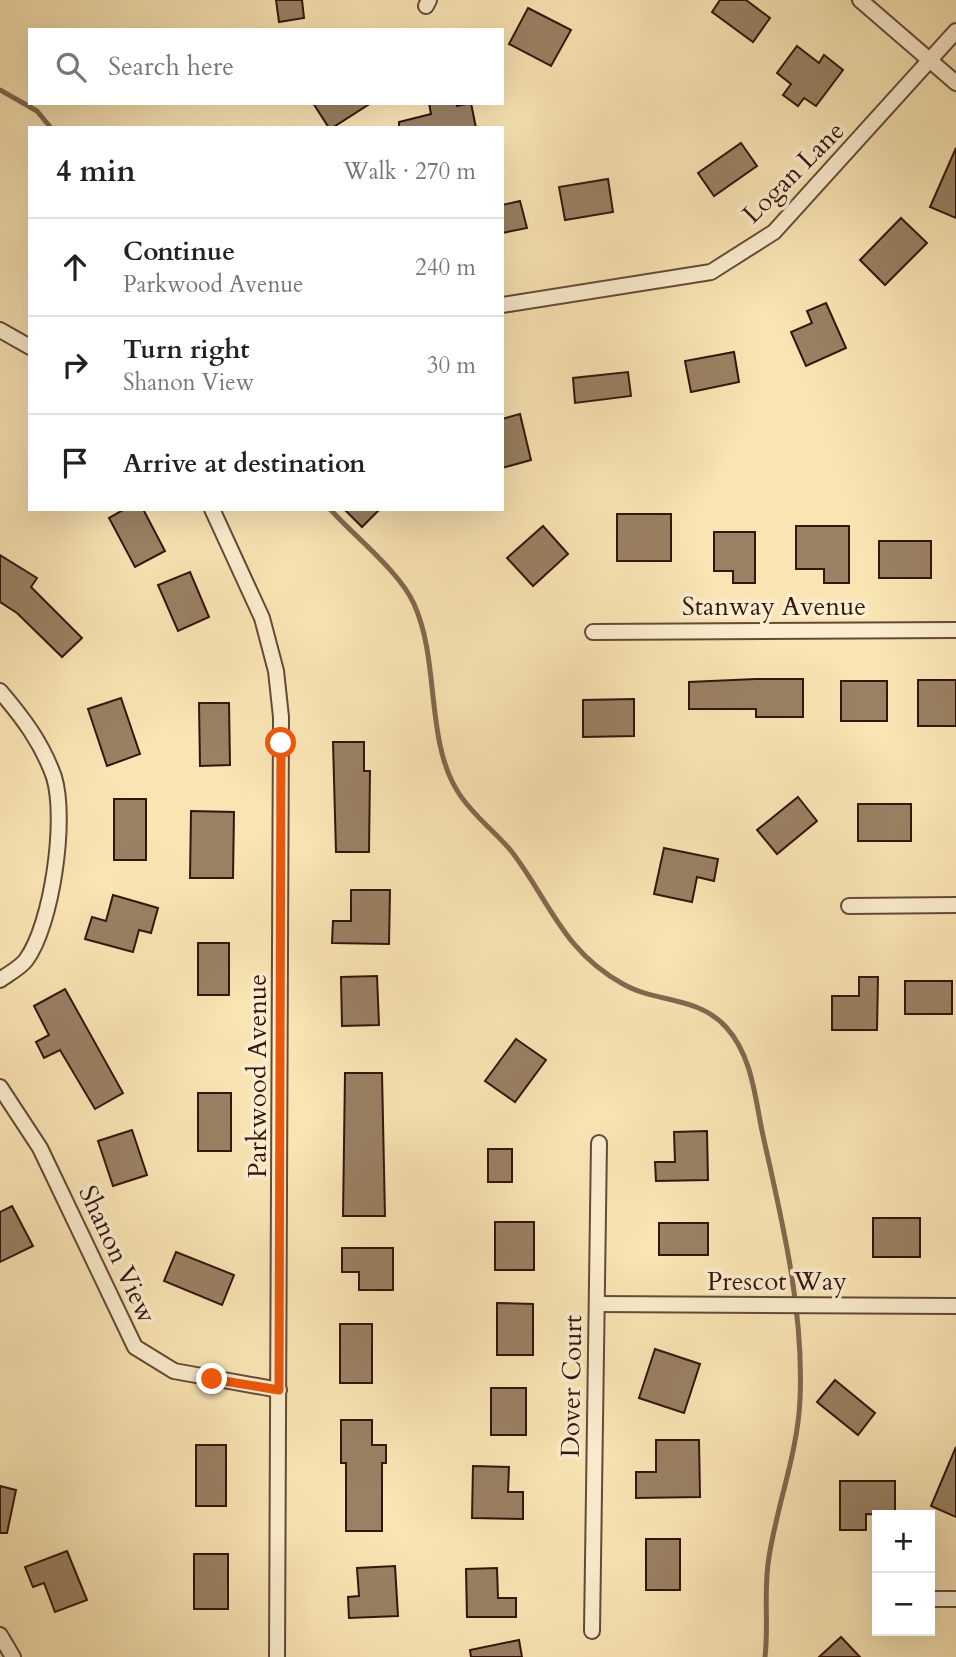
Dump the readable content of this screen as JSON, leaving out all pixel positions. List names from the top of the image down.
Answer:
{
  "streets": {
    "street": [
      "Logan Lane",
      "Stanway Avenue",
      "Parkwood Avenue",
      "Shanon View",
      "Prescot Way",
      "Dover Court"
    ]
  },
  "crossings": [
    ["Parkwood Avenue", "Shanon View"],
    ["Prescot Way", "Dover Court"]
  ],
  "page": {
    "search": "Search here",
    "heading": ["4 min", "Walk · 270 m"],
    "list": [
      ["Continue", "Parkwood Avenue", "240 m"],
      ["Turn right", "Shanon View", "30 m"],
      "Arrive at destination"
    ],
    "map_buttons": ["+", "−"]
  }
}
